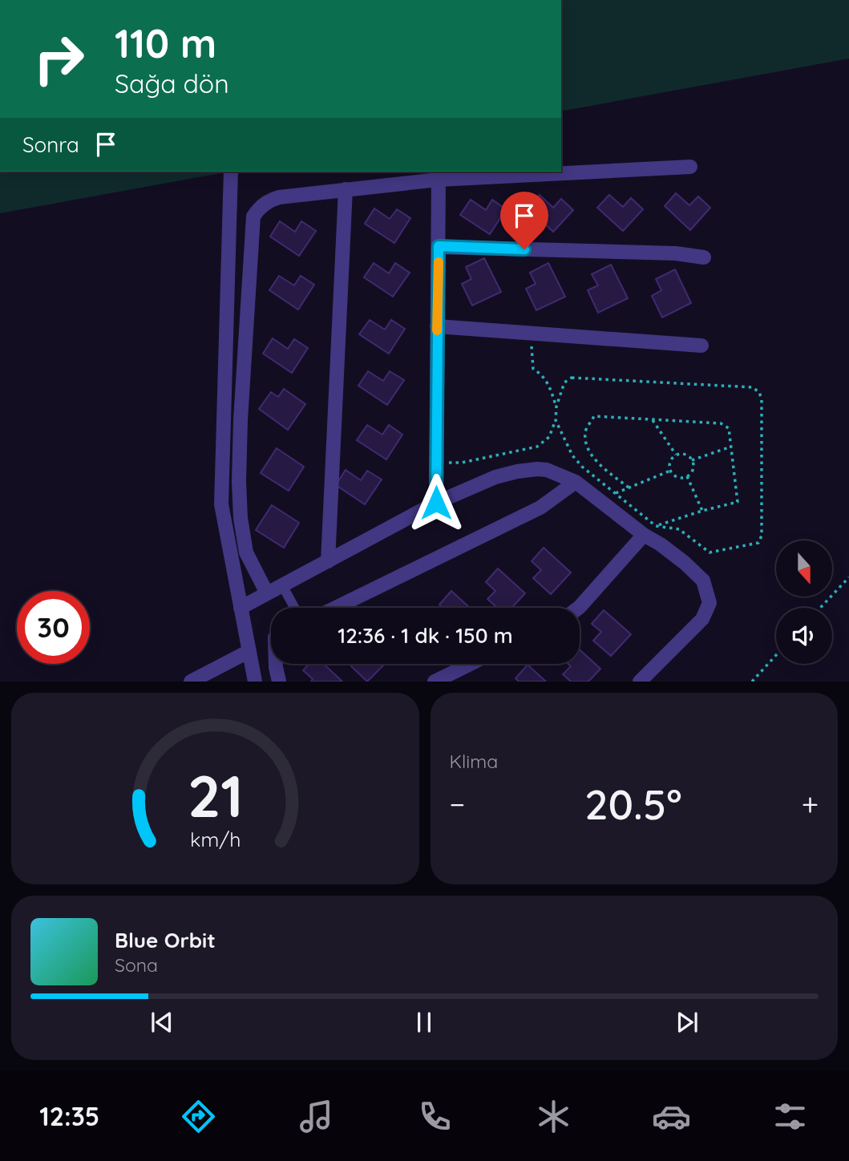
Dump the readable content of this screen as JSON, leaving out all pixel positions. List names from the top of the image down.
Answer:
{
  "north": "bottom",
  "page": {
    "turn": ["110 m", "Sağa dön"],
    "then": "Sonra",
    "limit": "30",
    "trip": "12:36 · 1 dk · 150 m",
    "tile": "Klima",
    "heat": ["−", "20.5°", "+"],
    "song": ["Blue Orbit", "Sona"],
    "tabs": "12:35",
    "gauge": ["21", "km/h"]
  }
}
